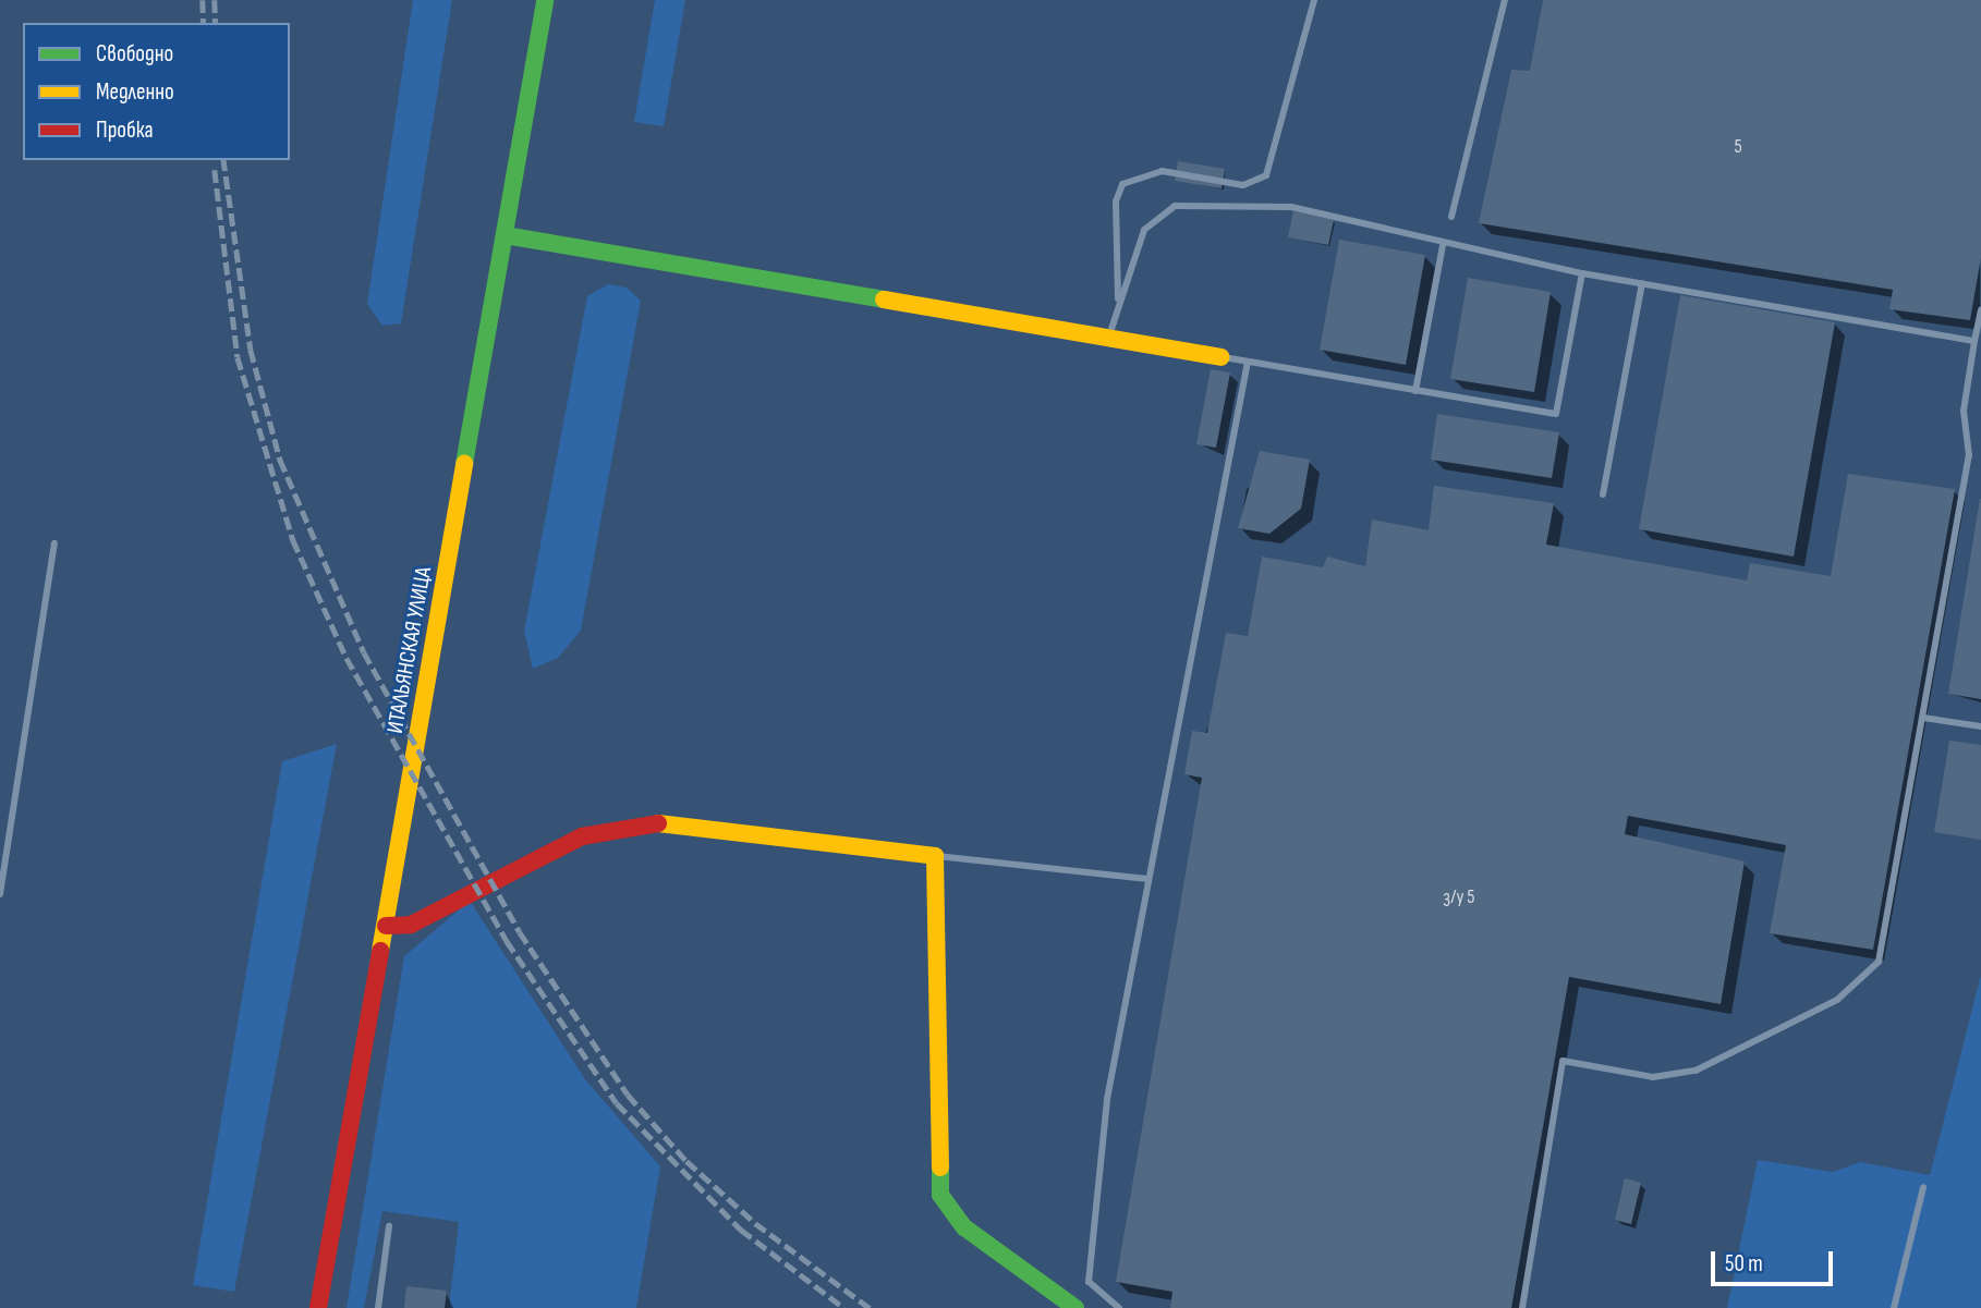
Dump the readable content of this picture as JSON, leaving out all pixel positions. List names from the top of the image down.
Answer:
{
  "streets": {
    "main road": ["ИТАЛЬЯНСКАЯ УЛИЦА"]
  },
  "house_numbers": ["5", "з/у 5"],
  "legend": ["Свободно", "Медленно", "Пробка"],
  "scale_bar": "50 m"
}
